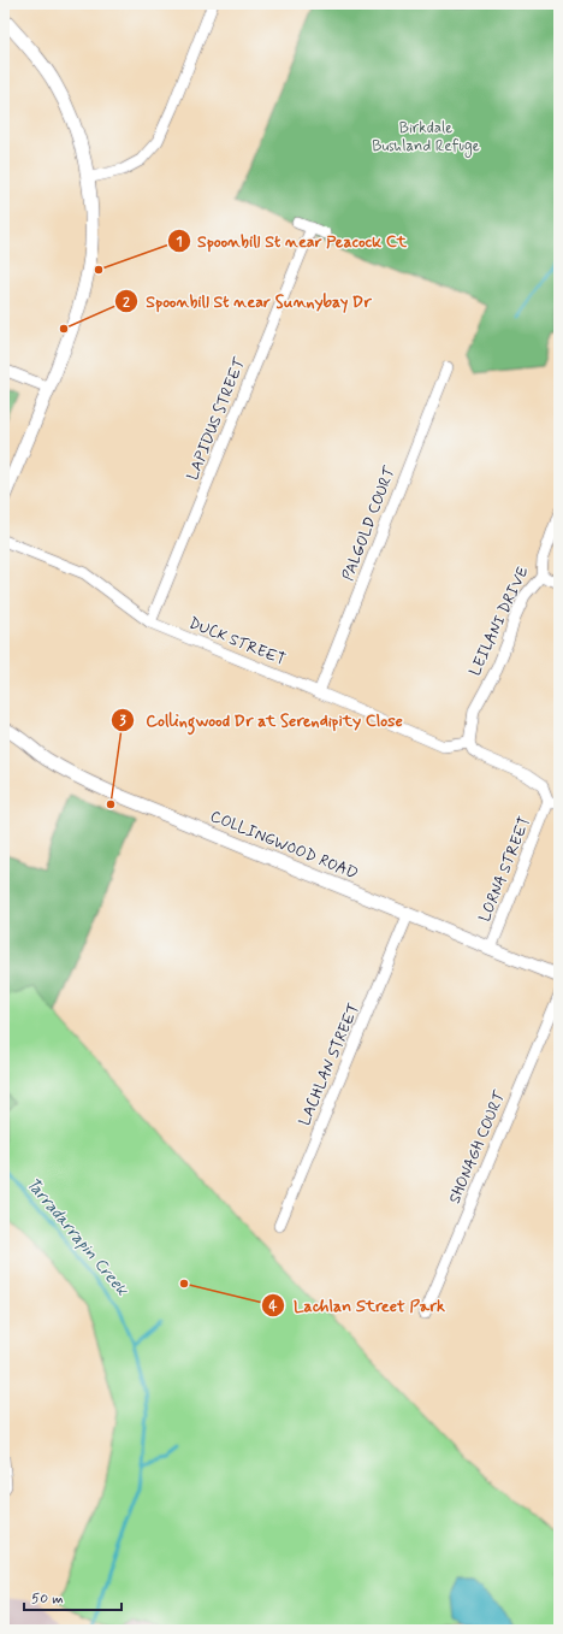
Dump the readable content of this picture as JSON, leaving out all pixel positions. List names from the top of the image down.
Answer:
{
  "streets": {
    "street": [
      "LAPIDUS STREET",
      "PALGOLD COURT",
      "LEILANI DRIVE",
      "DUCK STREET",
      "COLLINGWOOD ROAD",
      "LORNA STREET",
      "LACHLAN STREET",
      "SHONAGH COURT"
    ]
  },
  "crossings": [
    ["LAPIDUS STREET", "DUCK STREET"],
    ["PALGOLD COURT", "DUCK STREET"],
    ["LEILANI DRIVE", "DUCK STREET"],
    ["COLLINGWOOD ROAD", "LORNA STREET"],
    ["COLLINGWOOD ROAD", "LACHLAN STREET"]
  ],
  "water": ["Tarradarrapin Creek"],
  "parks": ["Birkdale Bushland Refuge"],
  "places": [
    "Spoonbill St near Peacock Ct",
    "Spoonbill St near Sunnybay Dr",
    "Collingwood Dr at Serendipity Close",
    "Lachlan Street Park"
  ],
  "scale_bar": "50 m"
}
